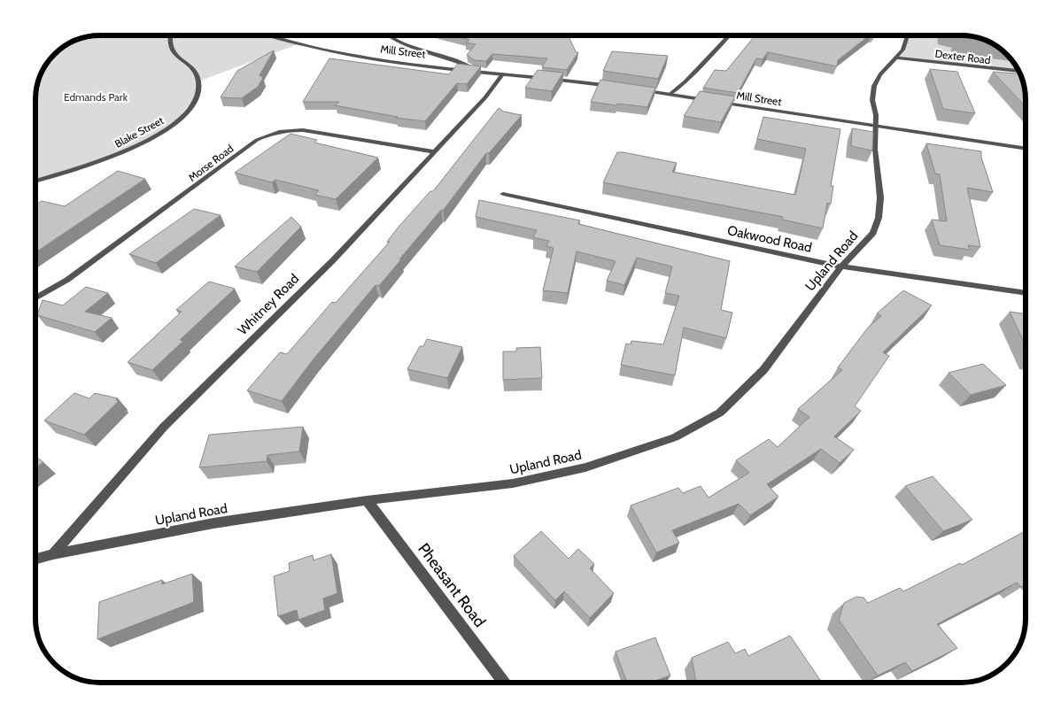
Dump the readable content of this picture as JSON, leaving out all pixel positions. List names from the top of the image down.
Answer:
{
  "streets": {
    "street": [
      "Mill Street",
      "Dexter Road",
      "Blake Street",
      "Morse Road",
      "Oakwood Road",
      "Upland Road",
      "Whitney Road",
      "Pheasant Road"
    ]
  },
  "crossings": [
    ["Mill Street", "Upland Road"],
    ["Mill Street", "Whitney Road"],
    ["Dexter Road", "Upland Road"],
    ["Morse Road", "Whitney Road"],
    ["Oakwood Road", "Upland Road"],
    ["Upland Road", "Whitney Road"],
    ["Upland Road", "Pheasant Road"]
  ],
  "parks": ["Edmands Park"]
}
